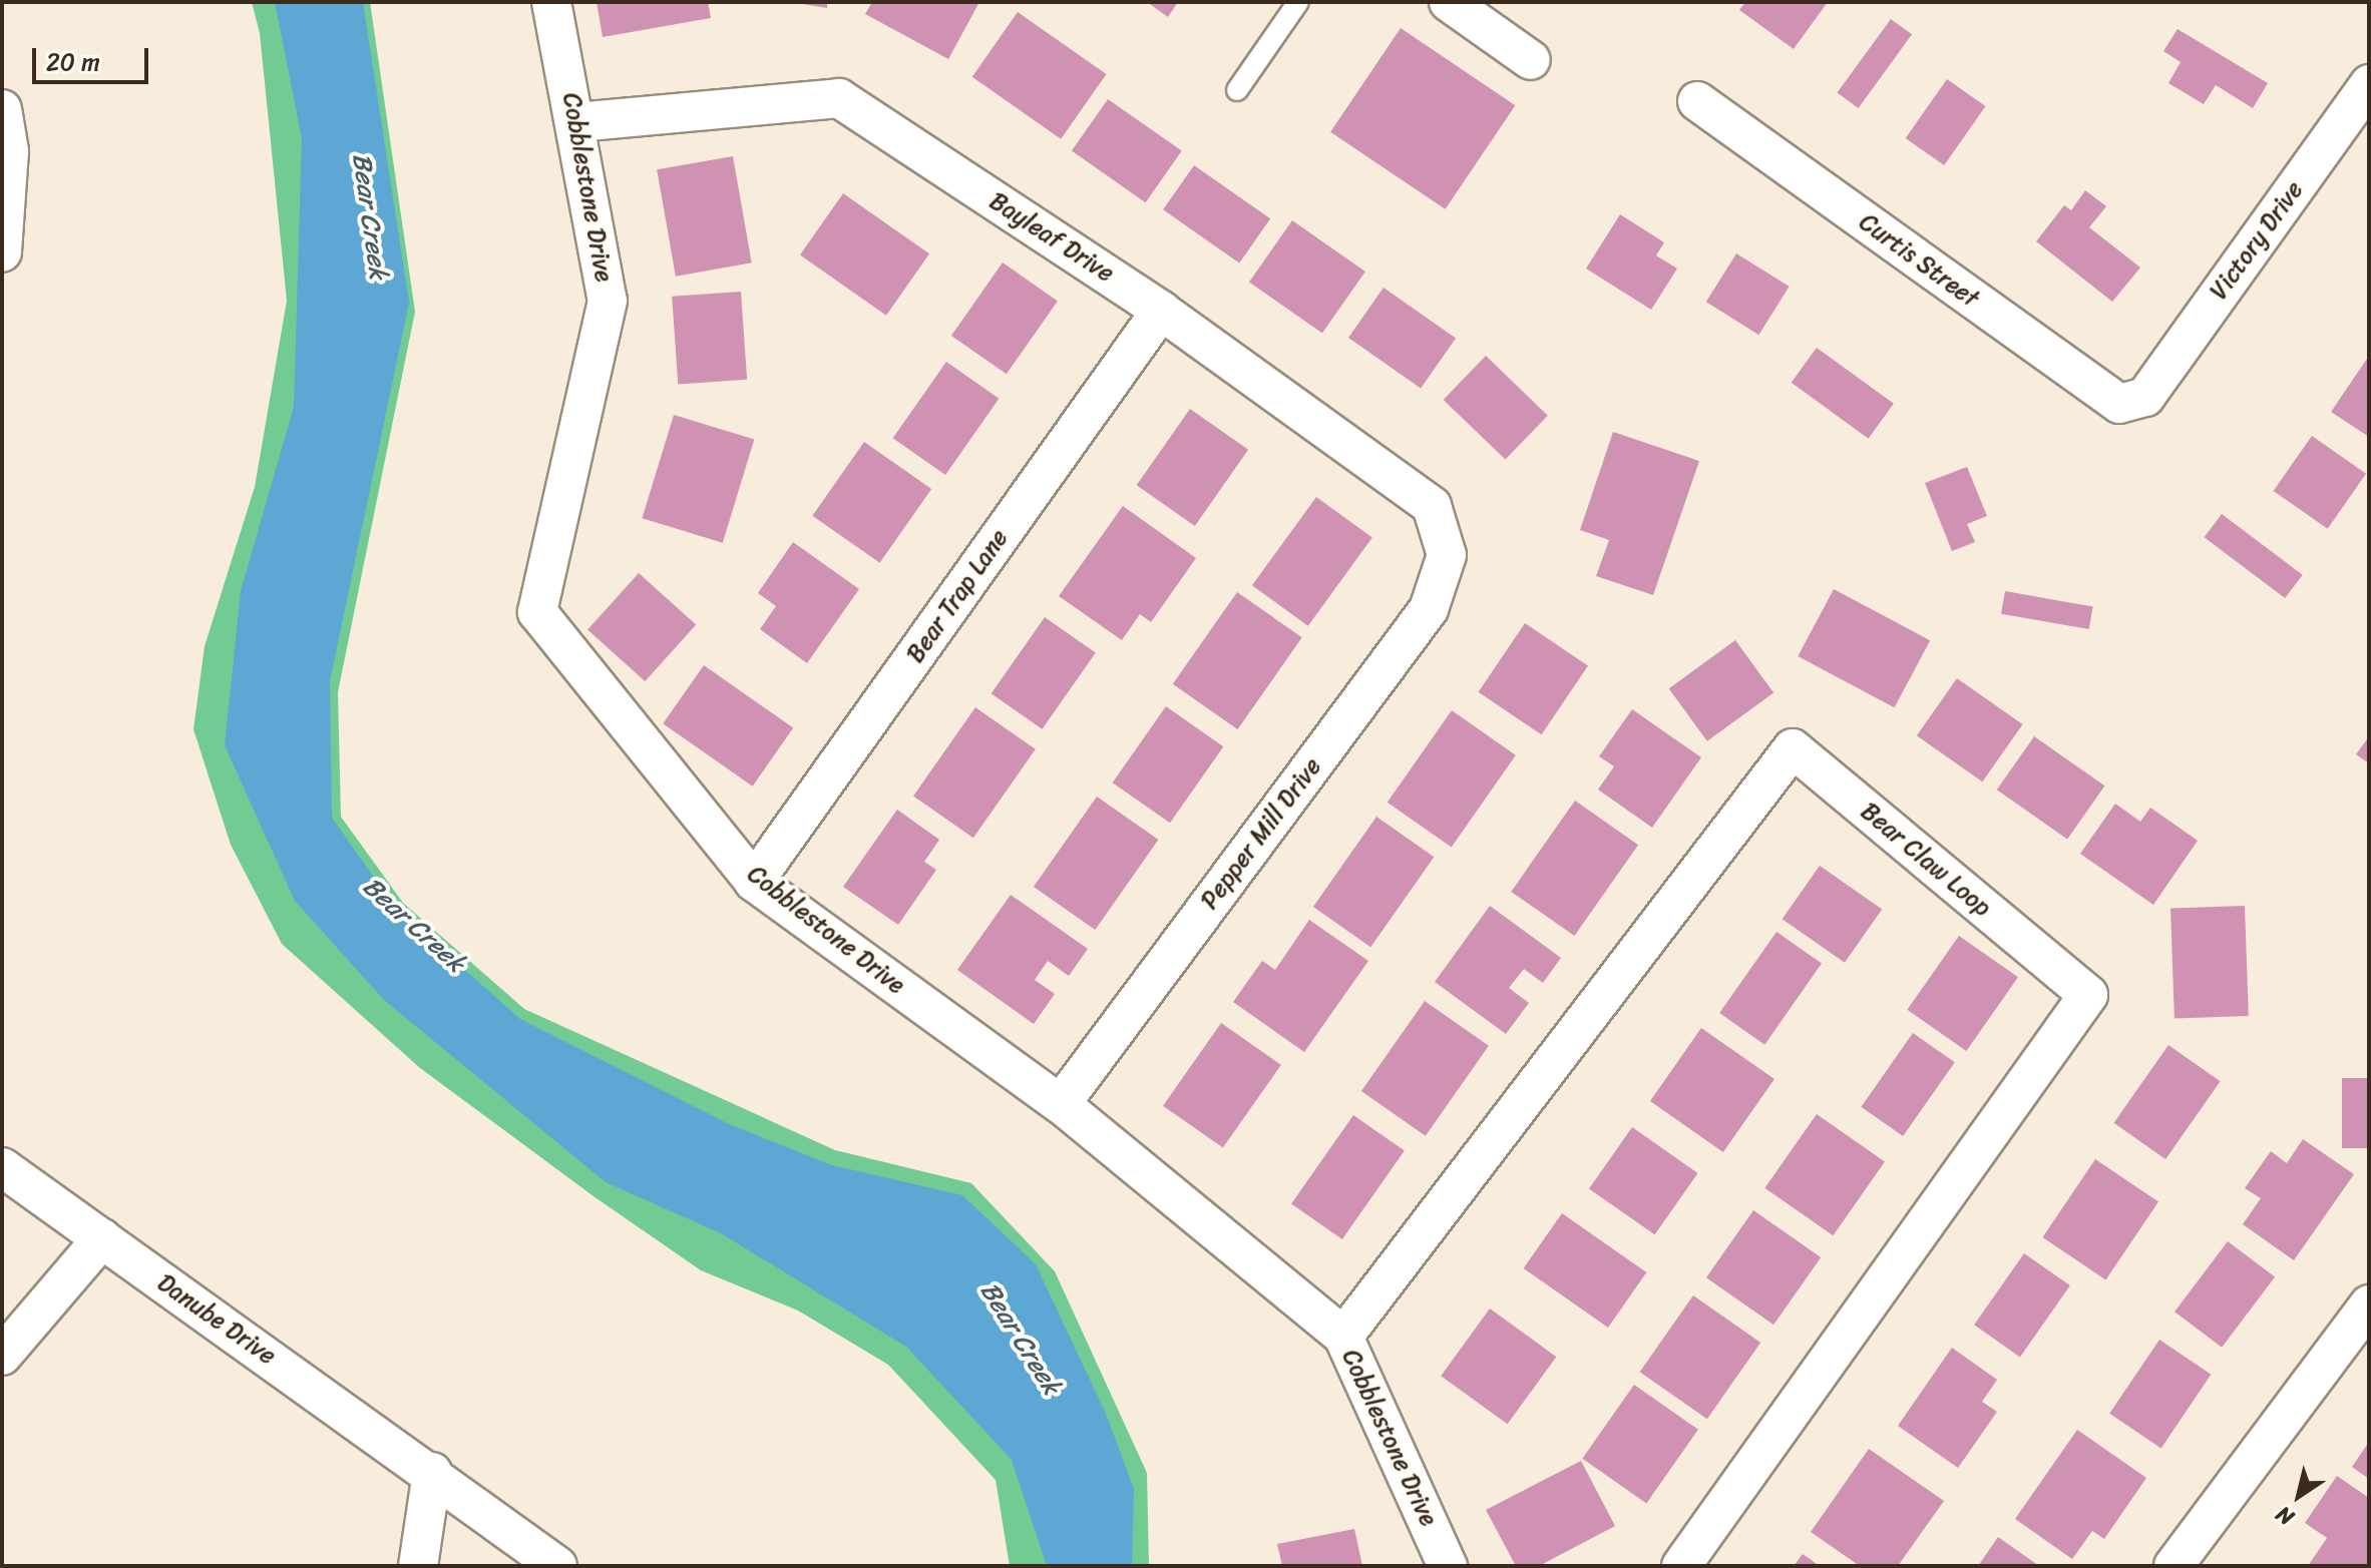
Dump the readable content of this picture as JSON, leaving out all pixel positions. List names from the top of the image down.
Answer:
{
  "streets": {
    "street": [
      "Cobblestone Drive",
      "Bayleaf Drive",
      "Victory Drive",
      "Curtis Street",
      "Bear Trap Lane",
      "Pepper Mill Drive",
      "Bear Claw Loop",
      "Danube Drive"
    ]
  },
  "crossings": [
    ["Cobblestone Drive", "Bayleaf Drive"],
    ["Cobblestone Drive", "Bear Trap Lane"],
    ["Cobblestone Drive", "Pepper Mill Drive"],
    ["Cobblestone Drive", "Bear Claw Loop"],
    ["Bayleaf Drive", "Bear Trap Lane"],
    ["Bayleaf Drive", "Pepper Mill Drive"],
    ["Victory Drive", "Curtis Street"]
  ],
  "water": ["Bear Creek"],
  "scale_bar": "20 m",
  "north": "bottom left"
}
